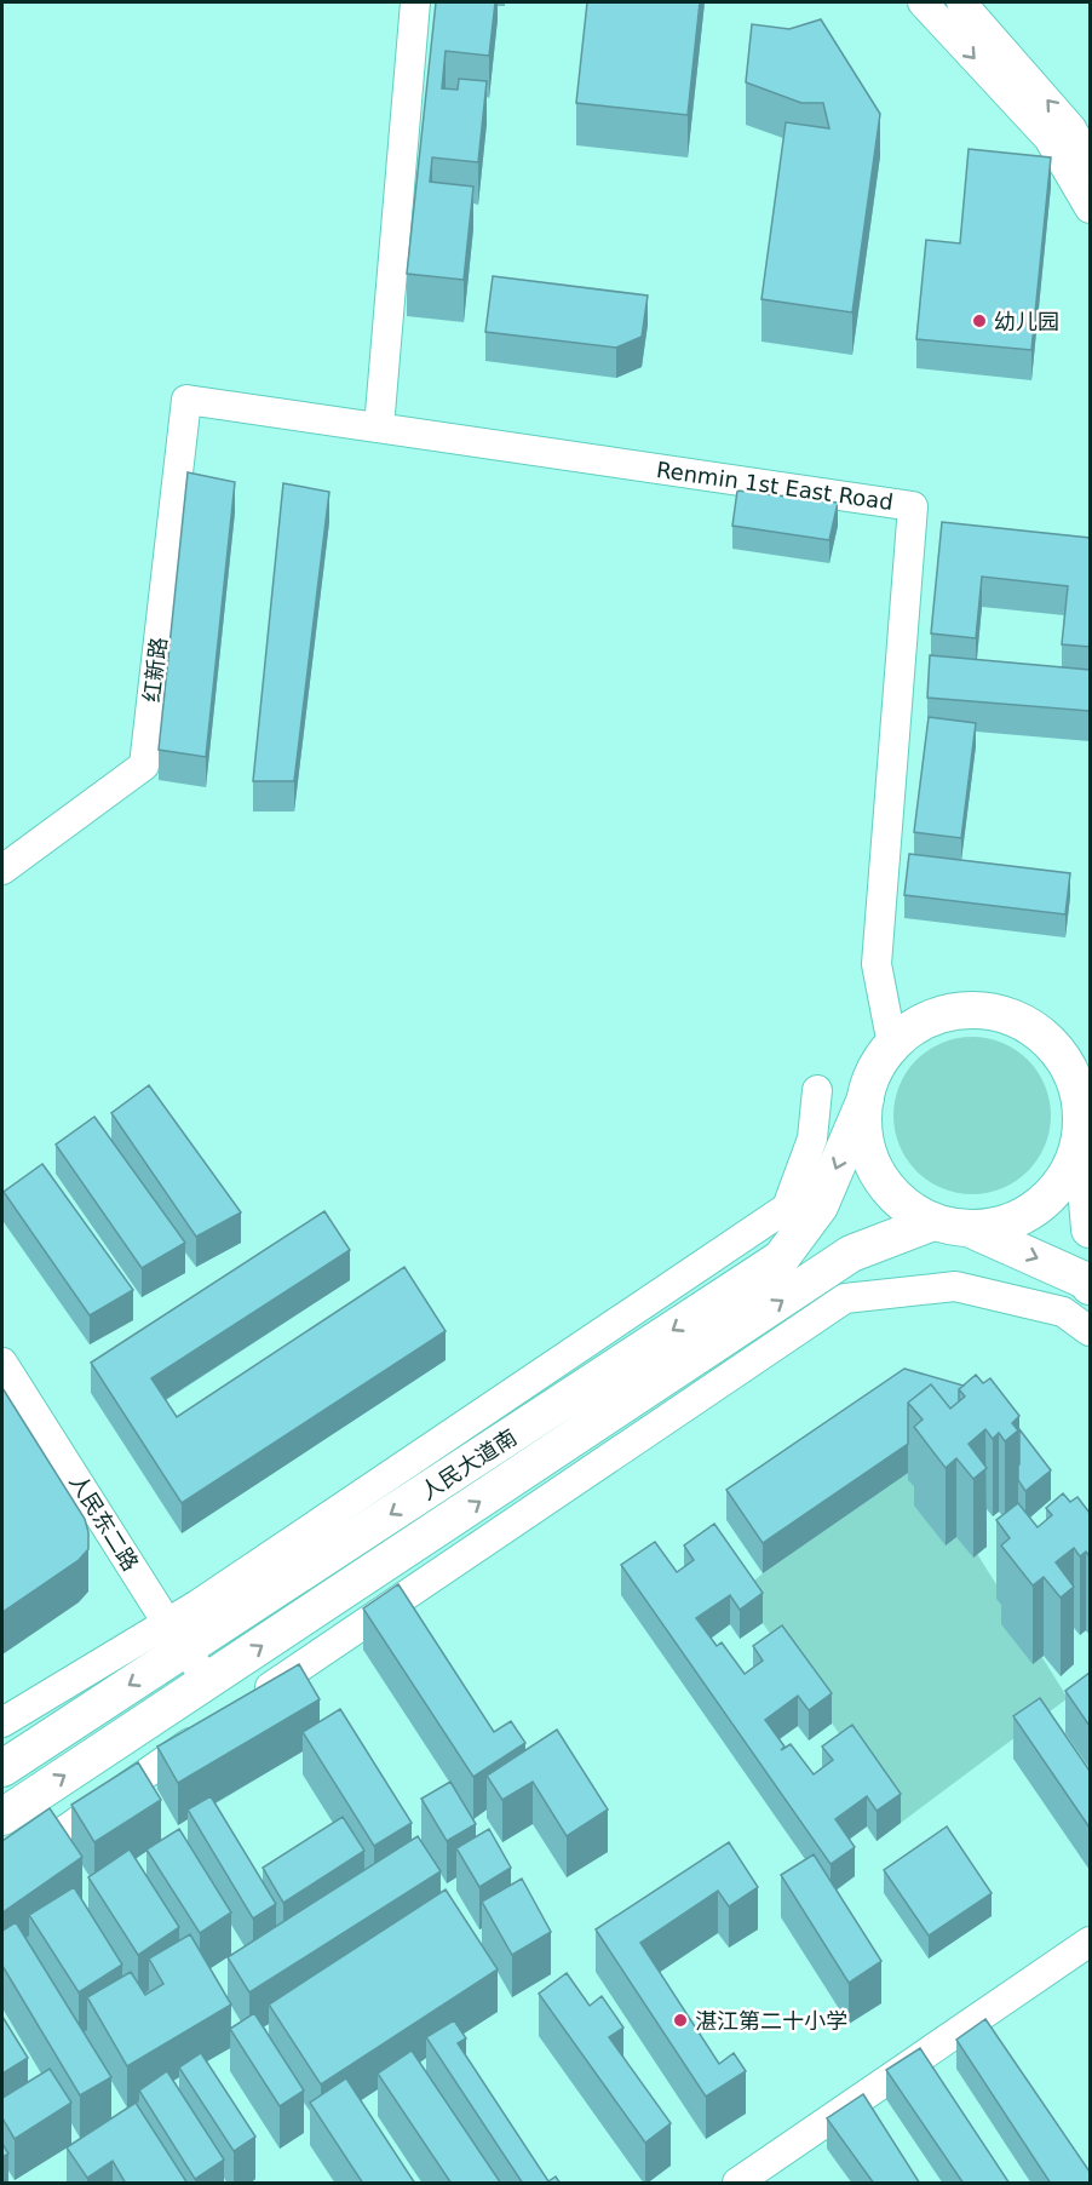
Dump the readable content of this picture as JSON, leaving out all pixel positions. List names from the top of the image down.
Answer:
{
  "streets": {
    "main road": ["人民大道南"],
    "street": ["Renmin 1st East Road", "红新路", "人民东二路"]
  },
  "crossings": [
    ["Renmin 1st East Road", "红新路"],
    ["Renmin 1st East Road", "人民大道南"],
    ["人民大道南", "人民东二路"]
  ],
  "places": ["幼儿园", "湛江第二十小学"]
}
